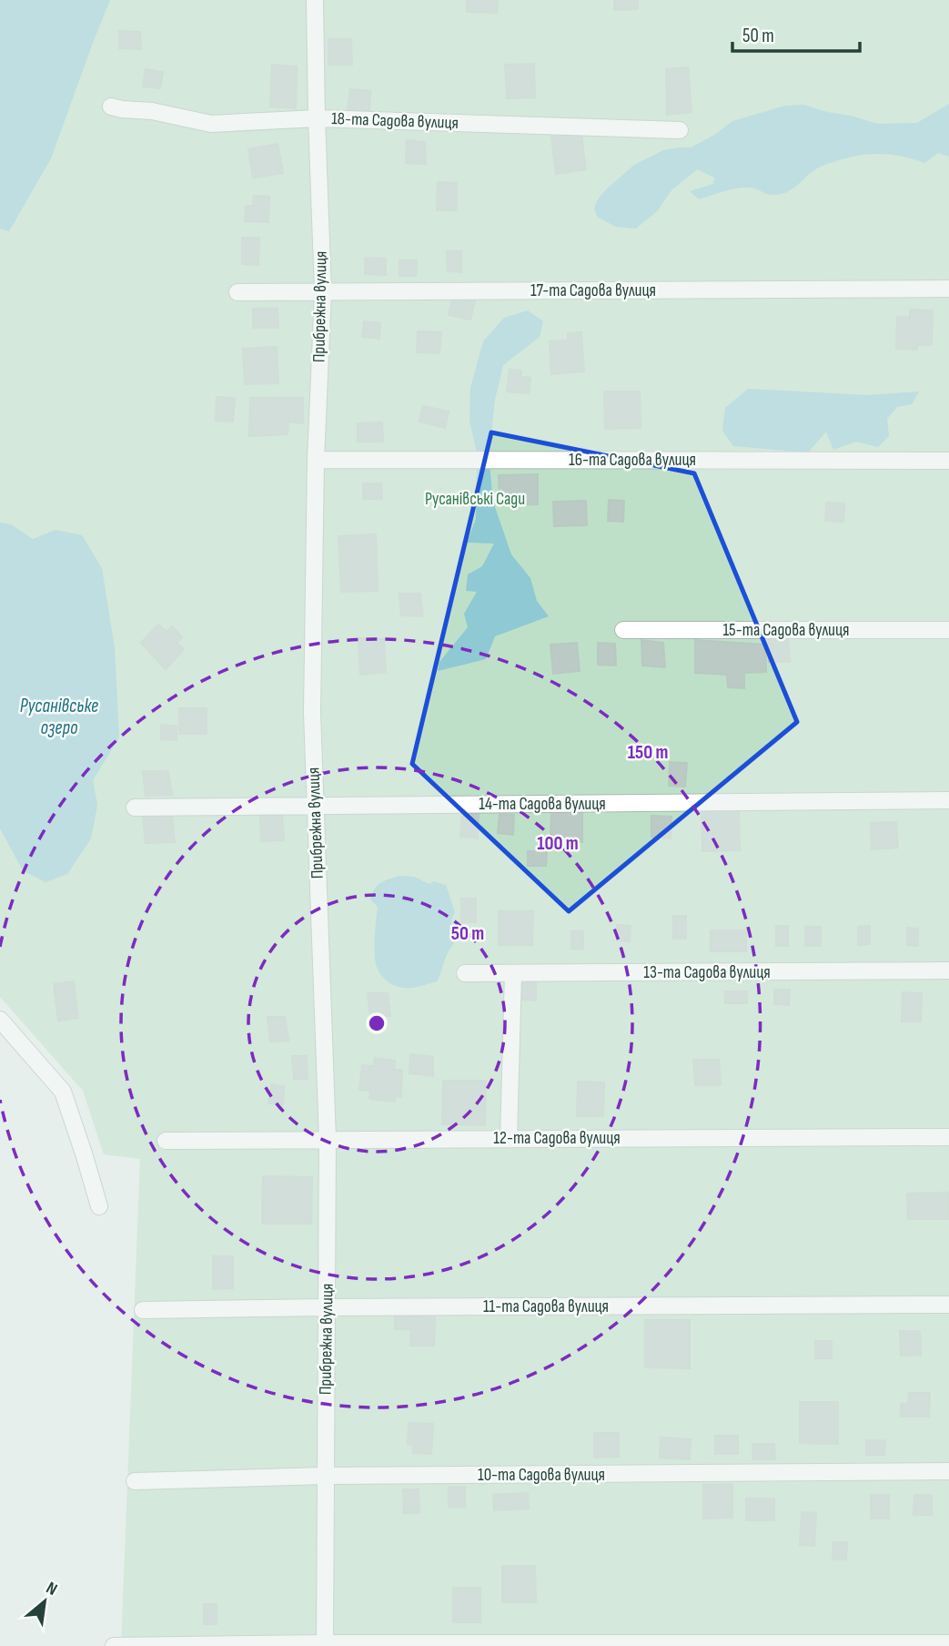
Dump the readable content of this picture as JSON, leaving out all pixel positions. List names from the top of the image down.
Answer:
{
  "streets": {
    "street": [
      "18-та Садова вулиця",
      "17-та Садова вулиця",
      "Прибрежна вулиця",
      "16-та Садова вулиця",
      "15-та Садова вулиця",
      "14-та Садова вулиця",
      "13-та Садова вулиця",
      "12-та Садова вулиця",
      "11-та Садова вулиця",
      "10-та Садова вулиця"
    ]
  },
  "crossings": [
    ["18-та Садова вулиця", "Прибрежна вулиця"],
    ["17-та Садова вулиця", "Прибрежна вулиця"],
    ["Прибрежна вулиця", "16-та Садова вулиця"],
    ["Прибрежна вулиця", "14-та Садова вулиця"],
    ["Прибрежна вулиця", "12-та Садова вулиця"],
    ["Прибрежна вулиця", "11-та Садова вулиця"],
    ["Прибрежна вулиця", "10-та Садова вулиця"]
  ],
  "water": ["Русанівське озеро"],
  "parks": ["Русанівські Сади"],
  "scale_bar": "50 m",
  "north": "top right",
  "rings": ["150 m", "100 m", "50 m"]
}
